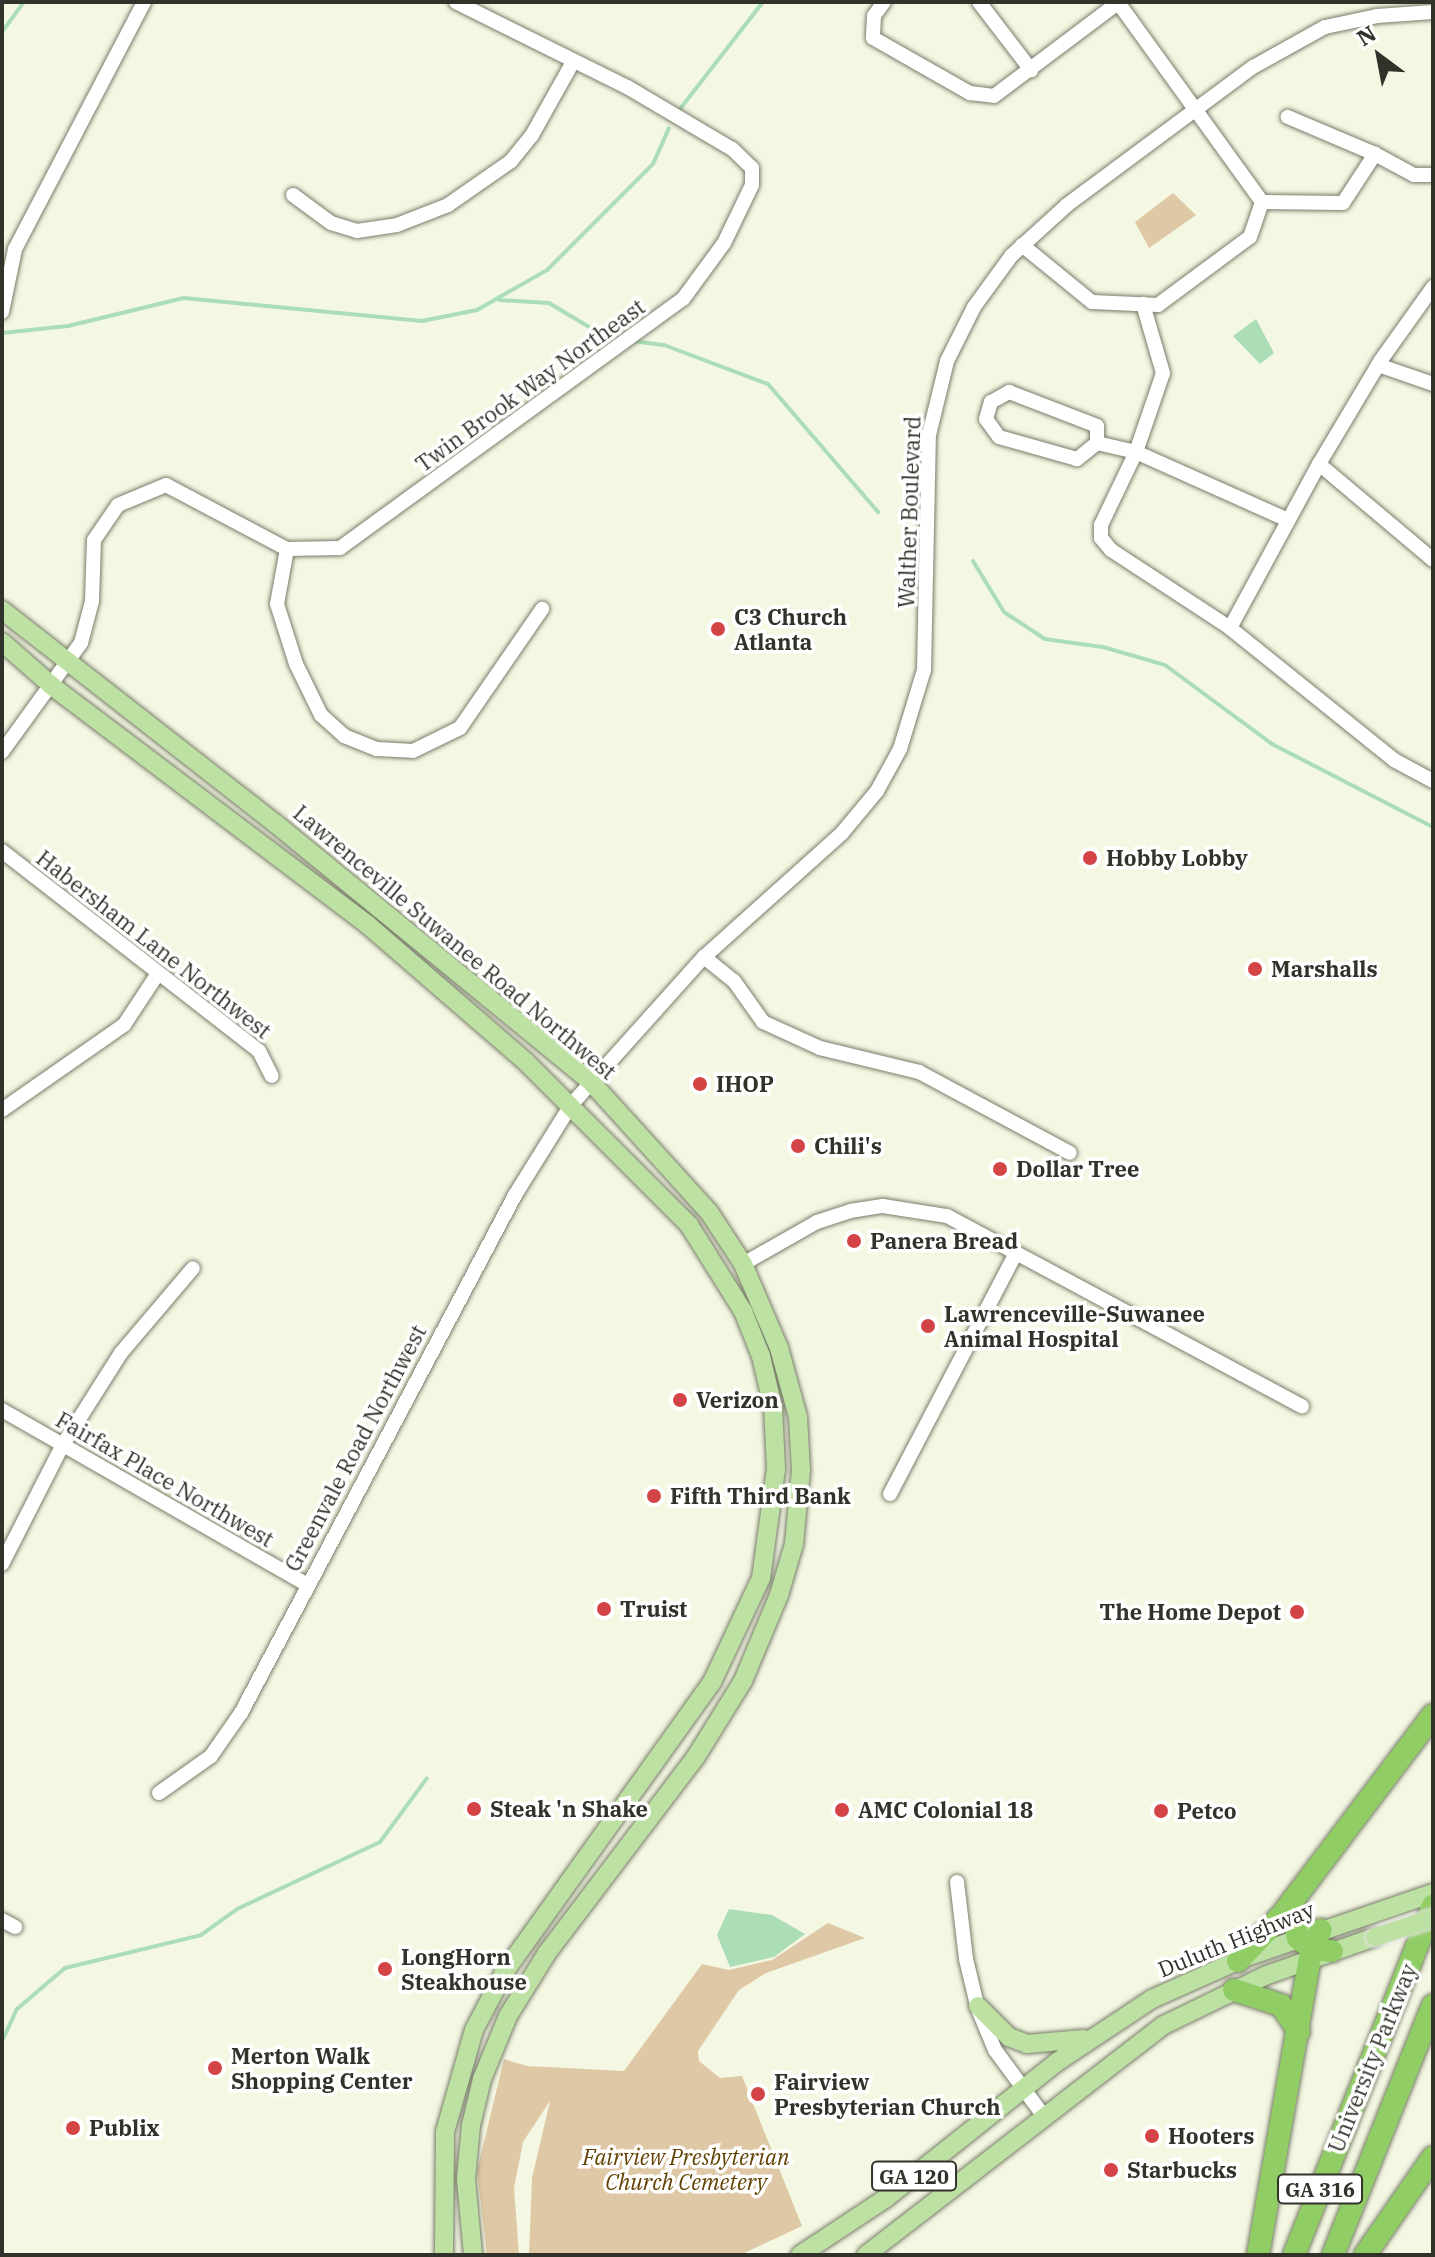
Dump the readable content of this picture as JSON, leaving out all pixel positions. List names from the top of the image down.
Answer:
{
  "streets": {
    "highway": ["University Parkway", "GA 316"],
    "main road": ["Lawrenceville Suwanee Road Northwest", "Duluth Highway", "GA 120"],
    "street": [
      "Twin Brook Way Northeast",
      "Walther Boulevard",
      "Habersham Lane Northwest",
      "Greenvale Road Northwest",
      "Fairfax Place Northwest"
    ]
  },
  "crossings": [
    ["Walther Boulevard", "Lawrenceville Suwanee Road Northwest"],
    ["Walther Boulevard", "Greenvale Road Northwest"],
    ["Lawrenceville Suwanee Road Northwest", "Greenvale Road Northwest"],
    ["Greenvale Road Northwest", "Fairfax Place Northwest"]
  ],
  "parks": ["Fairview Presbyterian Church Cemetery"],
  "places": [
    "C3 Church Atlanta",
    "Hobby Lobby",
    "Marshalls",
    "IHOP",
    "Chili's",
    "Dollar Tree",
    "Panera Bread",
    "Lawrenceville-Suwanee Animal Hospital",
    "Verizon",
    "Fifth Third Bank",
    "Truist",
    "The Home Depot",
    "Steak 'n Shake",
    "AMC Colonial 18",
    "Petco",
    "LongHorn Steakhouse",
    "Merton Walk Shopping Center",
    "Fairview Presbyterian Church",
    "Publix",
    "Hooters",
    "Starbucks"
  ],
  "north": "top left"
}
